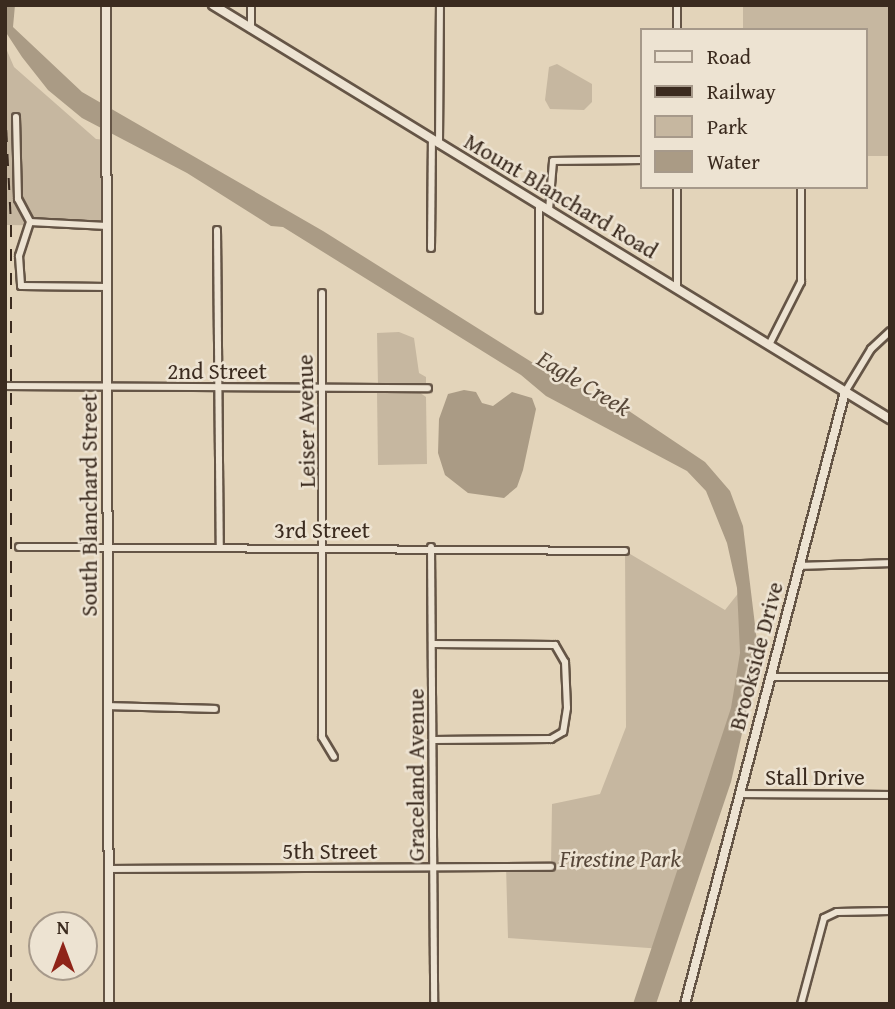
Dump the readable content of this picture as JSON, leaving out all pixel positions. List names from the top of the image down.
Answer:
{
  "streets": {
    "street": [
      "Mount Blanchard Road",
      "2nd Street",
      "Leiser Avenue",
      "South Blanchard Street",
      "3rd Street",
      "Brookside Drive",
      "Graceland Avenue",
      "Stall Drive",
      "5th Street"
    ]
  },
  "crossings": [
    ["Mount Blanchard Road", "Brookside Drive"],
    ["2nd Street", "Leiser Avenue"],
    ["2nd Street", "South Blanchard Street"],
    ["Leiser Avenue", "3rd Street"],
    ["South Blanchard Street", "3rd Street"],
    ["South Blanchard Street", "5th Street"],
    ["3rd Street", "Graceland Avenue"],
    ["Brookside Drive", "Stall Drive"],
    ["Graceland Avenue", "5th Street"]
  ],
  "water": ["Eagle Creek"],
  "parks": ["Firestine Park"],
  "legend": [
    "Road",
    "Railway",
    "Park",
    "Water"
  ],
  "north": "top"
}
